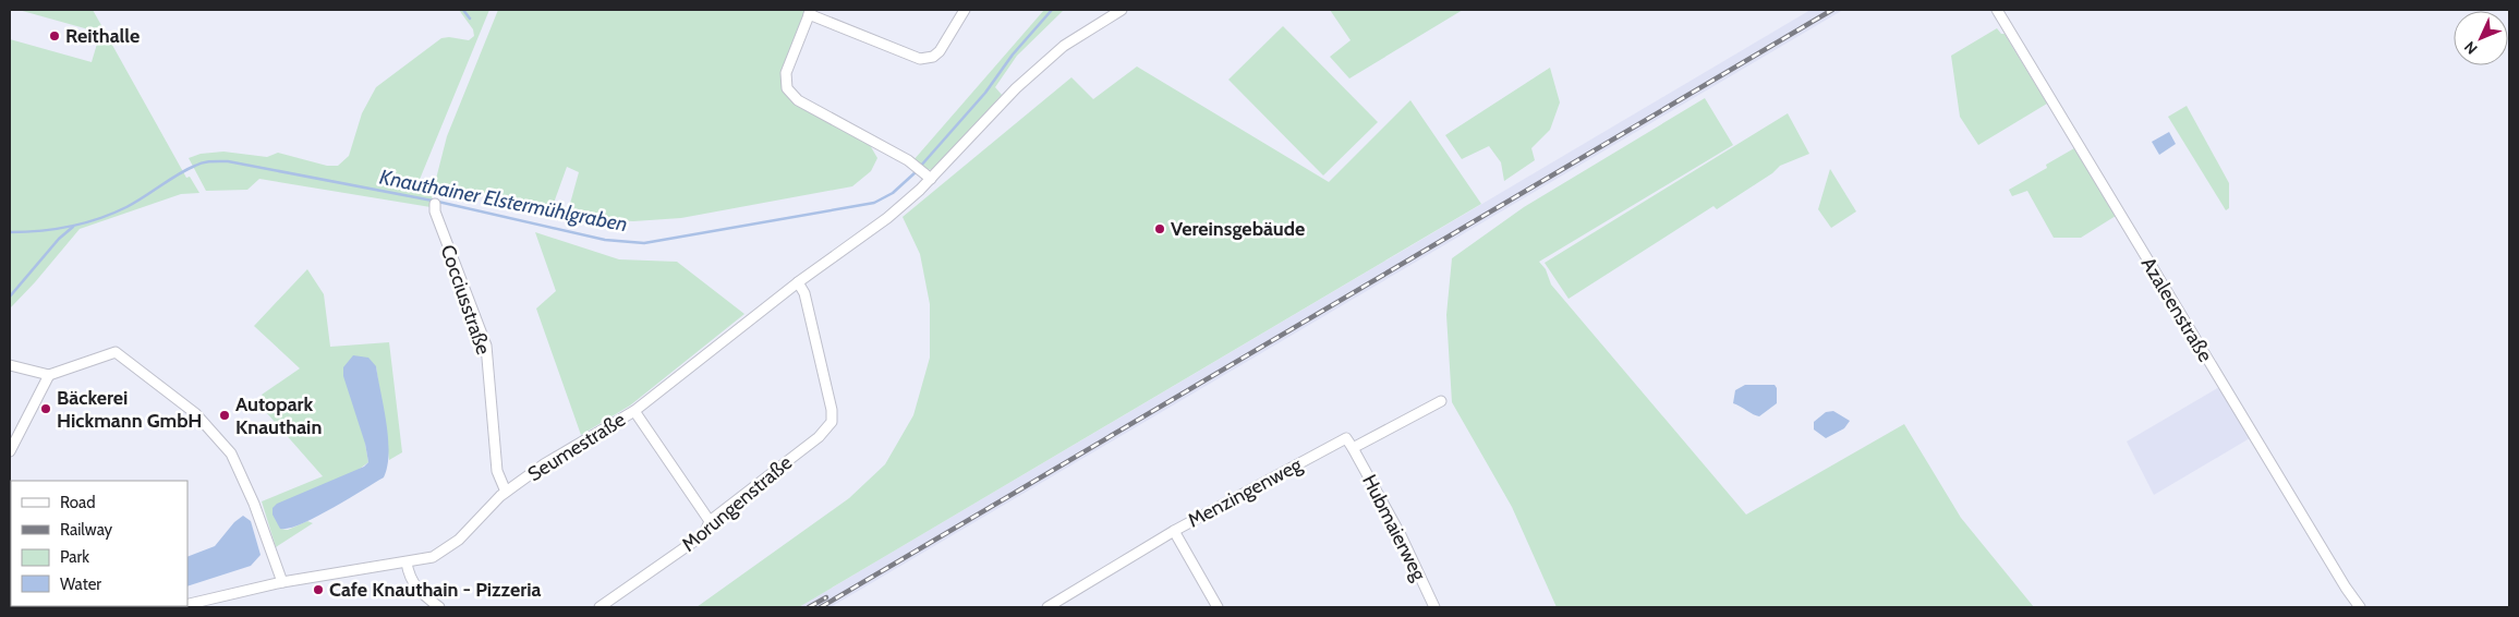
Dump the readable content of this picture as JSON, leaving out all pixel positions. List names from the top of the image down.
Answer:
{
  "streets": {
    "street": [
      "Cocciusstraße",
      "Azaleenstraße",
      "Seumestraße",
      "Menzingenweg",
      "Morungenstraße",
      "Hubmaierweg"
    ]
  },
  "crossings": [
    ["Cocciusstraße", "Seumestraße"],
    ["Seumestraße", "Morungenstraße"],
    ["Menzingenweg", "Hubmaierweg"]
  ],
  "water": ["Knauthainer Elstermühlgraben"],
  "places": [
    "Reithalle",
    "Vereinsgebäude",
    "Bäckerei Hickmann GmbH",
    "Autopark Knauthain",
    "Cafe Knauthain - Pizzeria"
  ],
  "legend": [
    "Road",
    "Railway",
    "Park",
    "Water"
  ],
  "north": "bottom left"
}
